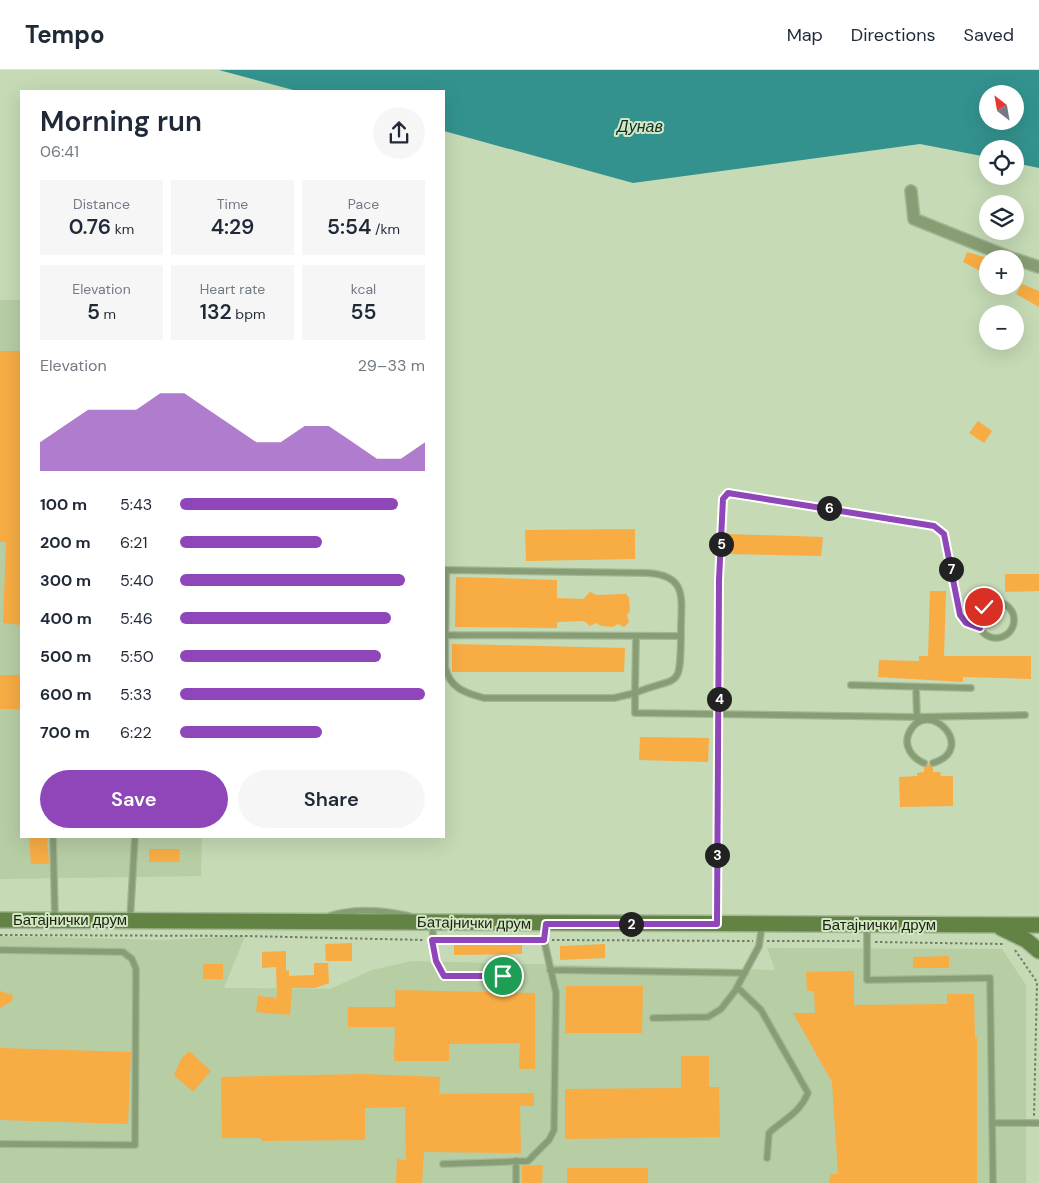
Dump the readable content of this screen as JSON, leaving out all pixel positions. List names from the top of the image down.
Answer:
{
  "streets": {
    "main road": ["Батајнички друм"]
  },
  "water": ["Дунав"],
  "north": "top left",
  "page": {
    "header": "Tempo",
    "nav": ["Map", "Directions", "Saved"],
    "map_buttons": ["+", "−"],
    "heading": ["Morning run", "06:41"],
    "stats": [
      ["Distance", "0.76 km"],
      ["Time", "4:29"],
      ["Pace", "5:54 /km"],
      ["Elevation", "5 m"],
      ["Heart rate", "132 bpm"],
      ["kcal", "55"]
    ],
    "chart": ["Elevation", "29–33 m"],
    "list": [
      {
        "name": "100 m",
        "note": "5:43"
      },
      {
        "name": "200 m",
        "note": "6:21"
      },
      {
        "name": "300 m",
        "note": "5:40"
      },
      {
        "name": "400 m",
        "note": "5:46"
      },
      {
        "name": "500 m",
        "note": "5:50"
      },
      {
        "name": "600 m",
        "note": "5:33"
      },
      {
        "name": "700 m",
        "note": "6:22"
      }
    ],
    "pins": [
      "6",
      "5",
      "7",
      "4",
      "3",
      "2"
    ],
    "buttons": ["Save", "Share"]
  }
}
